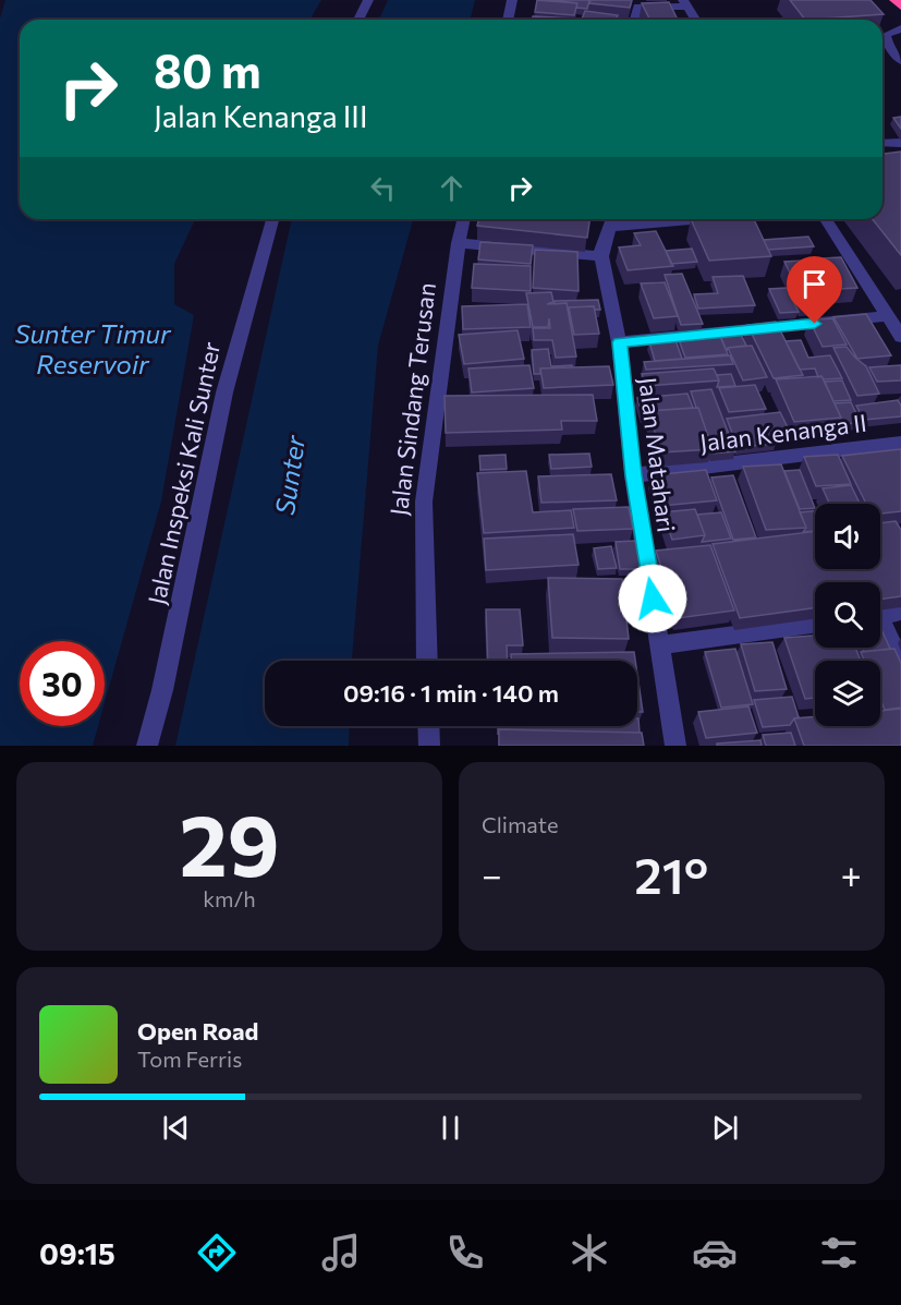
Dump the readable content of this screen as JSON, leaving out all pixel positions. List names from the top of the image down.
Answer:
{
  "streets": {
    "street": [
      "Jalan Sindang Terusan",
      "Jalan Kenanga II",
      "Jalan Matahari",
      "Jalan Inspeksi Kali Sunter"
    ]
  },
  "crossings": [
    ["Jalan Kenanga II", "Jalan Matahari"]
  ],
  "water": ["Sunter Timur Reservoir", "Sunter"],
  "page": {
    "turn": ["80 m", "Jalan Kenanga III"],
    "limit": "30",
    "trip": "09:16 · 1 min · 140 m",
    "tile": [
      ["29", "km/h"],
      "Climate"
    ],
    "heat": ["−", "21°", "+"],
    "song": ["Open Road", "Tom Ferris"],
    "tabs": "09:15"
  }
}
